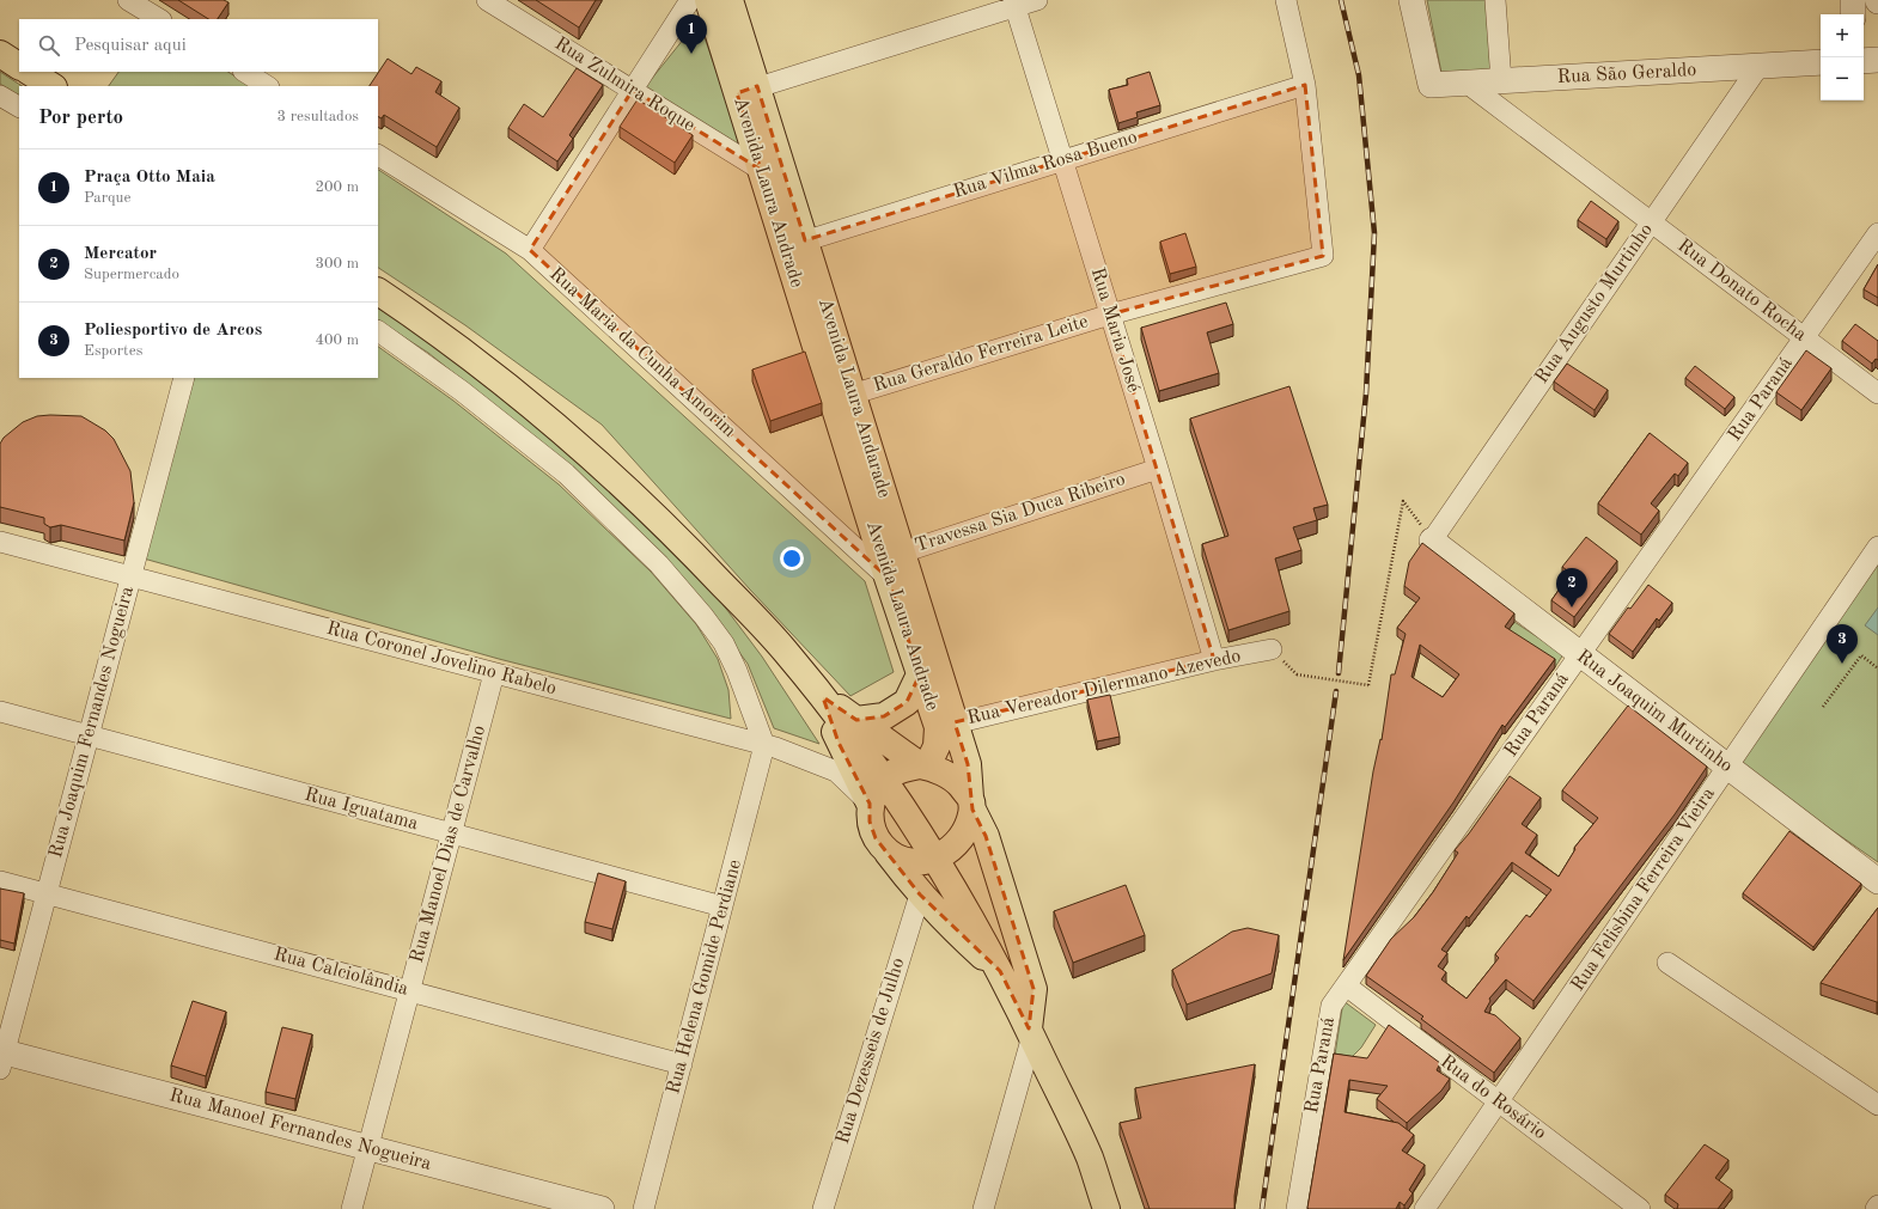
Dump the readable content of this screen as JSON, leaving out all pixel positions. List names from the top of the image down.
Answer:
{
  "streets": {
    "main road": ["Avenida Laura Andrade", "Avenida Laura Andarade"],
    "street": [
      "Rua São Geraldo",
      "Rua Zulmira Roque",
      "Rua Vilma Rosa Bueno",
      "Rua Donato Rocha",
      "Rua Augusto Murtinho",
      "Rua Maria José",
      "Rua Maria da Cunha Amorim",
      "Rua Geraldo Ferreira Leite",
      "Rua Paraná",
      "Travessa Sia Duca Ribeiro",
      "Rua Coronel Jovelino Rabelo",
      "Rua Vereador Dilermano Azevedo",
      "Rua Joaquim Murtinho",
      "Rua Joaquim Fernandes Nogueira",
      "Rua Iguatama",
      "Rua Manoel Dias de Carvalho",
      "Rua Felisbina Ferreira Vieira",
      "Rua Calciolândia",
      "Rua Helena Gomide Perdiane",
      "Rua Dezesseis de Julho",
      "Rua do Rosário",
      "Rua Manoel Fernandes Nogueira"
    ]
  },
  "crossings": [
    ["Rua São Geraldo", "Rua Donato Rocha"],
    ["Rua São Geraldo", "Rua Augusto Murtinho"],
    ["Rua Zulmira Roque", "Avenida Laura Andrade"],
    ["Rua Vilma Rosa Bueno", "Avenida Laura Andrade"],
    ["Rua Vilma Rosa Bueno", "Rua Maria José"],
    ["Rua Vilma Rosa Bueno", "Rua Geraldo Ferreira Leite"],
    ["Rua Vilma Rosa Bueno", "Avenida Laura Andarade"],
    ["Avenida Laura Andrade", "Rua Maria da Cunha Amorim"],
    ["Avenida Laura Andrade", "Avenida Laura Andarade"],
    ["Avenida Laura Andrade", "Travessa Sia Duca Ribeiro"],
    ["Avenida Laura Andrade", "Rua Vereador Dilermano Azevedo"],
    ["Rua Donato Rocha", "Rua Augusto Murtinho"],
    ["Rua Donato Rocha", "Rua Paraná"],
    ["Rua Augusto Murtinho", "Rua Joaquim Murtinho"],
    ["Rua Maria José", "Rua Geraldo Ferreira Leite"],
    ["Rua Maria José", "Travessa Sia Duca Ribeiro"],
    ["Rua Maria José", "Rua Vereador Dilermano Azevedo"],
    ["Rua Maria da Cunha Amorim", "Avenida Laura Andarade"],
    ["Rua Maria da Cunha Amorim", "Travessa Sia Duca Ribeiro"],
    ["Rua Geraldo Ferreira Leite", "Avenida Laura Andarade"],
    ["Avenida Laura Andarade", "Travessa Sia Duca Ribeiro"],
    ["Avenida Laura Andarade", "Rua Vereador Dilermano Azevedo"],
    ["Rua Paraná", "Rua Joaquim Murtinho"],
    ["Rua Paraná", "Rua do Rosário"],
    ["Rua Coronel Jovelino Rabelo", "Rua Joaquim Fernandes Nogueira"],
    ["Rua Coronel Jovelino Rabelo", "Rua Manoel Dias de Carvalho"],
    ["Rua Coronel Jovelino Rabelo", "Rua Helena Gomide Perdiane"],
    ["Rua Joaquim Murtinho", "Rua Felisbina Ferreira Vieira"],
    ["Rua Joaquim Fernandes Nogueira", "Rua Iguatama"],
    ["Rua Joaquim Fernandes Nogueira", "Rua Calciolândia"],
    ["Rua Joaquim Fernandes Nogueira", "Rua Manoel Fernandes Nogueira"],
    ["Rua Iguatama", "Rua Manoel Dias de Carvalho"],
    ["Rua Iguatama", "Rua Helena Gomide Perdiane"],
    ["Rua Manoel Dias de Carvalho", "Rua Calciolândia"],
    ["Rua Manoel Dias de Carvalho", "Rua Manoel Fernandes Nogueira"],
    ["Rua Felisbina Ferreira Vieira", "Rua do Rosário"],
    ["Rua Calciolândia", "Rua Helena Gomide Perdiane"]
  ],
  "page": {
    "map_buttons": ["+", "−"],
    "pins": ["1", "2", "3"],
    "search": "Pesquisar aqui",
    "heading": ["Por perto", "3 resultados"],
    "list": [
      {
        "mark": "1",
        "name": "Praça Otto Maia",
        "note": "Parque",
        "value": "200 m"
      },
      {
        "mark": "2",
        "name": "Mercator",
        "note": "Supermercado",
        "value": "300 m"
      },
      {
        "mark": "3",
        "name": "Poliesportivo de Arcos",
        "note": "Esportes",
        "value": "400 m"
      }
    ]
  }
}
